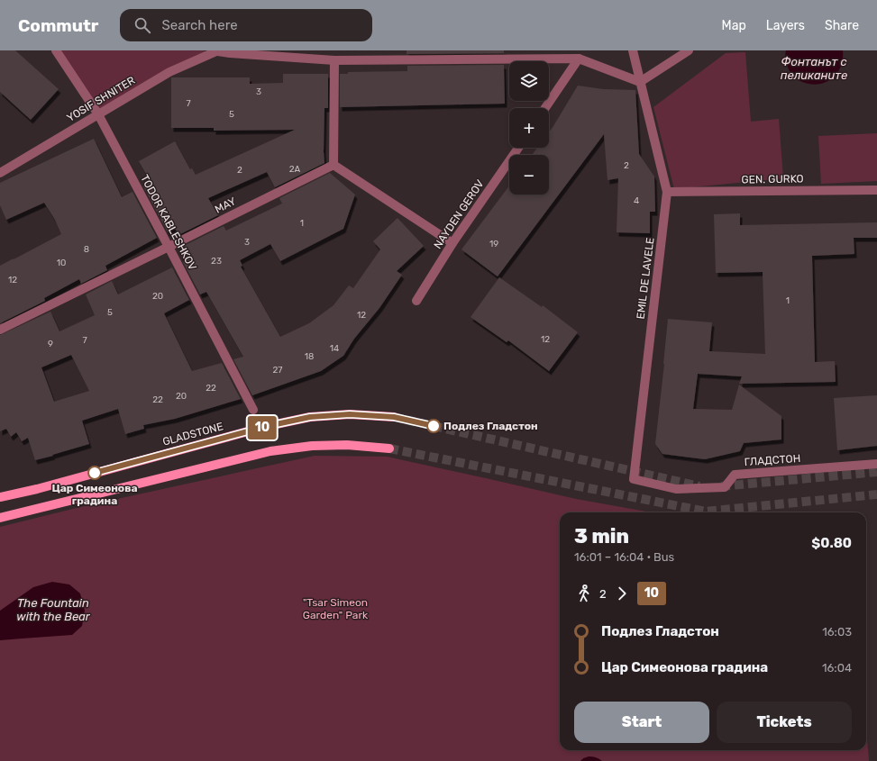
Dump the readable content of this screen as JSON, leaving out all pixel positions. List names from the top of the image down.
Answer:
{
  "streets": {
    "main road": ["GLADSTONE"],
    "street": [
      "YOSIF SHNITER",
      "GEN. GURKO",
      "MAY",
      "NAYDEN GEROV",
      "TODOR KABLESHKOV",
      "EMIL DE LAVELE",
      "ГЛАДСТОН"
    ]
  },
  "crossings": [
    ["YOSIF SHNITER", "TODOR KABLESHKOV"],
    ["GEN. GURKO", "EMIL DE LAVELE"],
    ["MAY", "TODOR KABLESHKOV"],
    ["EMIL DE LAVELE", "ГЛАДСТОН"]
  ],
  "water": ["Фонтанът с пеликаните", "The Fountain with the Bear"],
  "parks": ["\"Tsar Simeon Garden\" Park"],
  "places": ["Подлез Гладстон", "Цар Симеонова градина"],
  "lines": ["bus line 10"],
  "house_numbers": [
    "3",
    "7",
    "5",
    "2",
    "2А",
    "2",
    "4",
    "1",
    "3",
    "19",
    "8",
    "23",
    "10",
    "12",
    "20",
    "1",
    "5",
    "12",
    "12",
    "7",
    "9",
    "14",
    "18",
    "27",
    "22",
    "20",
    "22"
  ],
  "page": {
    "header": "Commutr",
    "search": "Search here",
    "nav": ["Map", "Layers", "Share"],
    "on_map": "10",
    "map_buttons": ["+", "−"],
    "heading": ["3 min", "16:01 – 16:04 · Bus", "$0.80"],
    "legs": ["2", "10"],
    "list": [
      {
        "name": "Подлез Гладстон",
        "value": "16:03"
      },
      {
        "name": "Цар Симеонова градина",
        "value": "16:04"
      }
    ],
    "buttons": ["Start", "Tickets"]
  }
}
